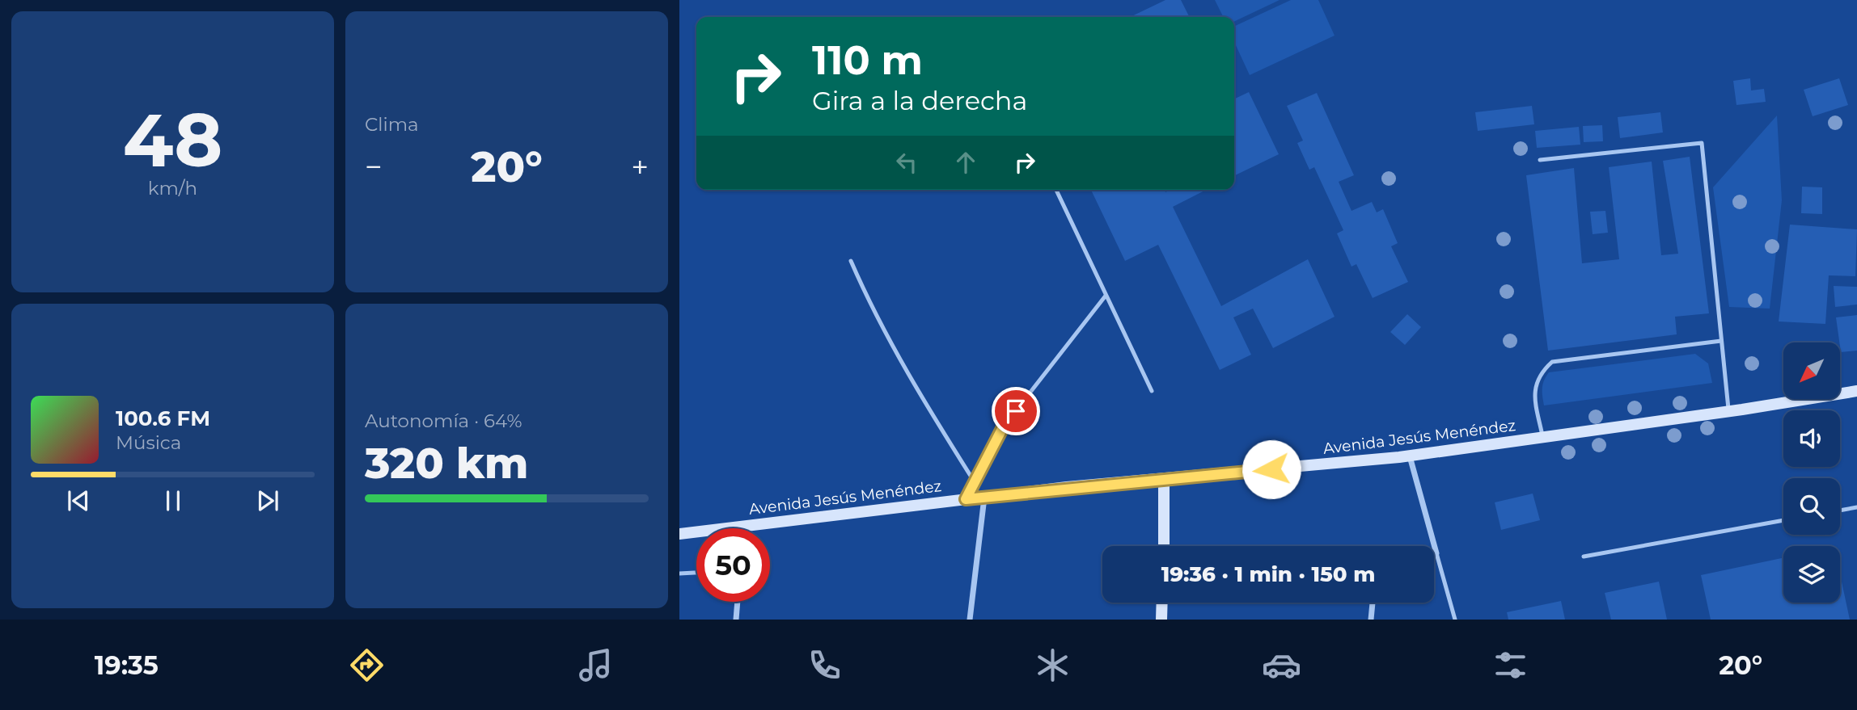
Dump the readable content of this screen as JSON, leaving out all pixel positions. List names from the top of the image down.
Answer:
{
  "streets": {
    "main road": ["Avenida Jesús Menéndez"]
  },
  "north": "bottom left",
  "page": {
    "tile": [
      ["48", "km/h"],
      "Clima",
      ["Autonomía · 64%", "320 km"]
    ],
    "turn": ["110 m", "Gira a la derecha"],
    "heat": ["−", "20°", "+"],
    "song": ["100.6 FM", "Música"],
    "limit": "50",
    "trip": "19:36 · 1 min · 150 m",
    "tabs": ["19:35", "20°"]
  }
}
